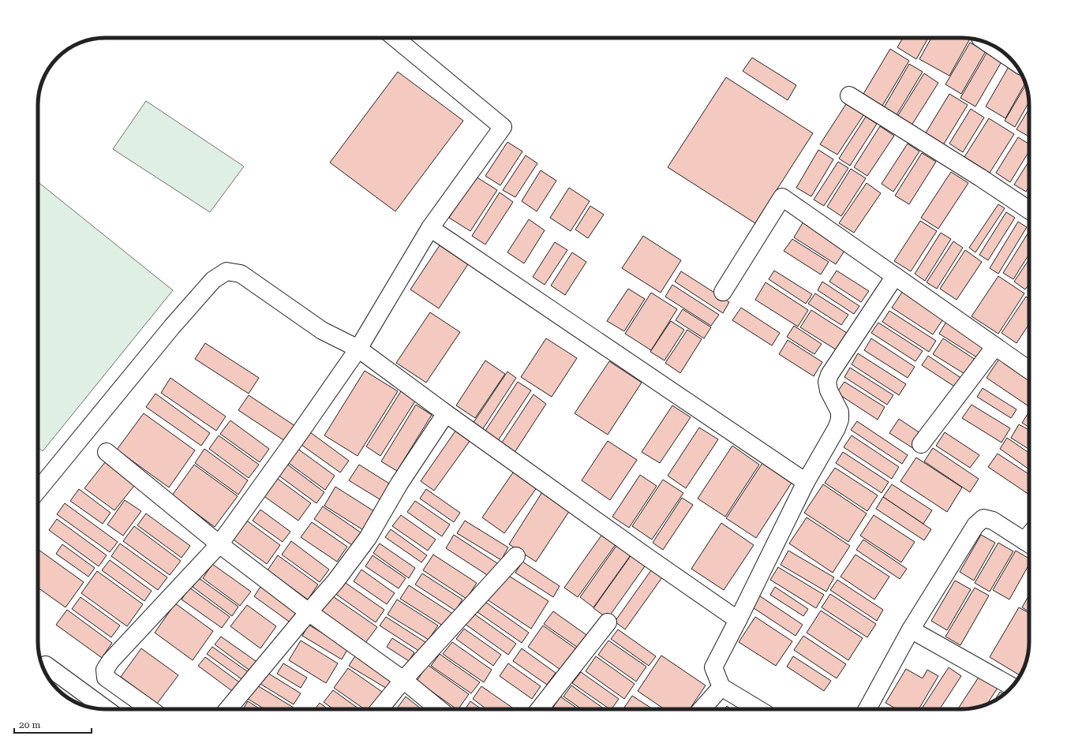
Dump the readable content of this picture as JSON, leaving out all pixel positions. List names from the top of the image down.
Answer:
{
  "scale_bar": "20 m"
}
